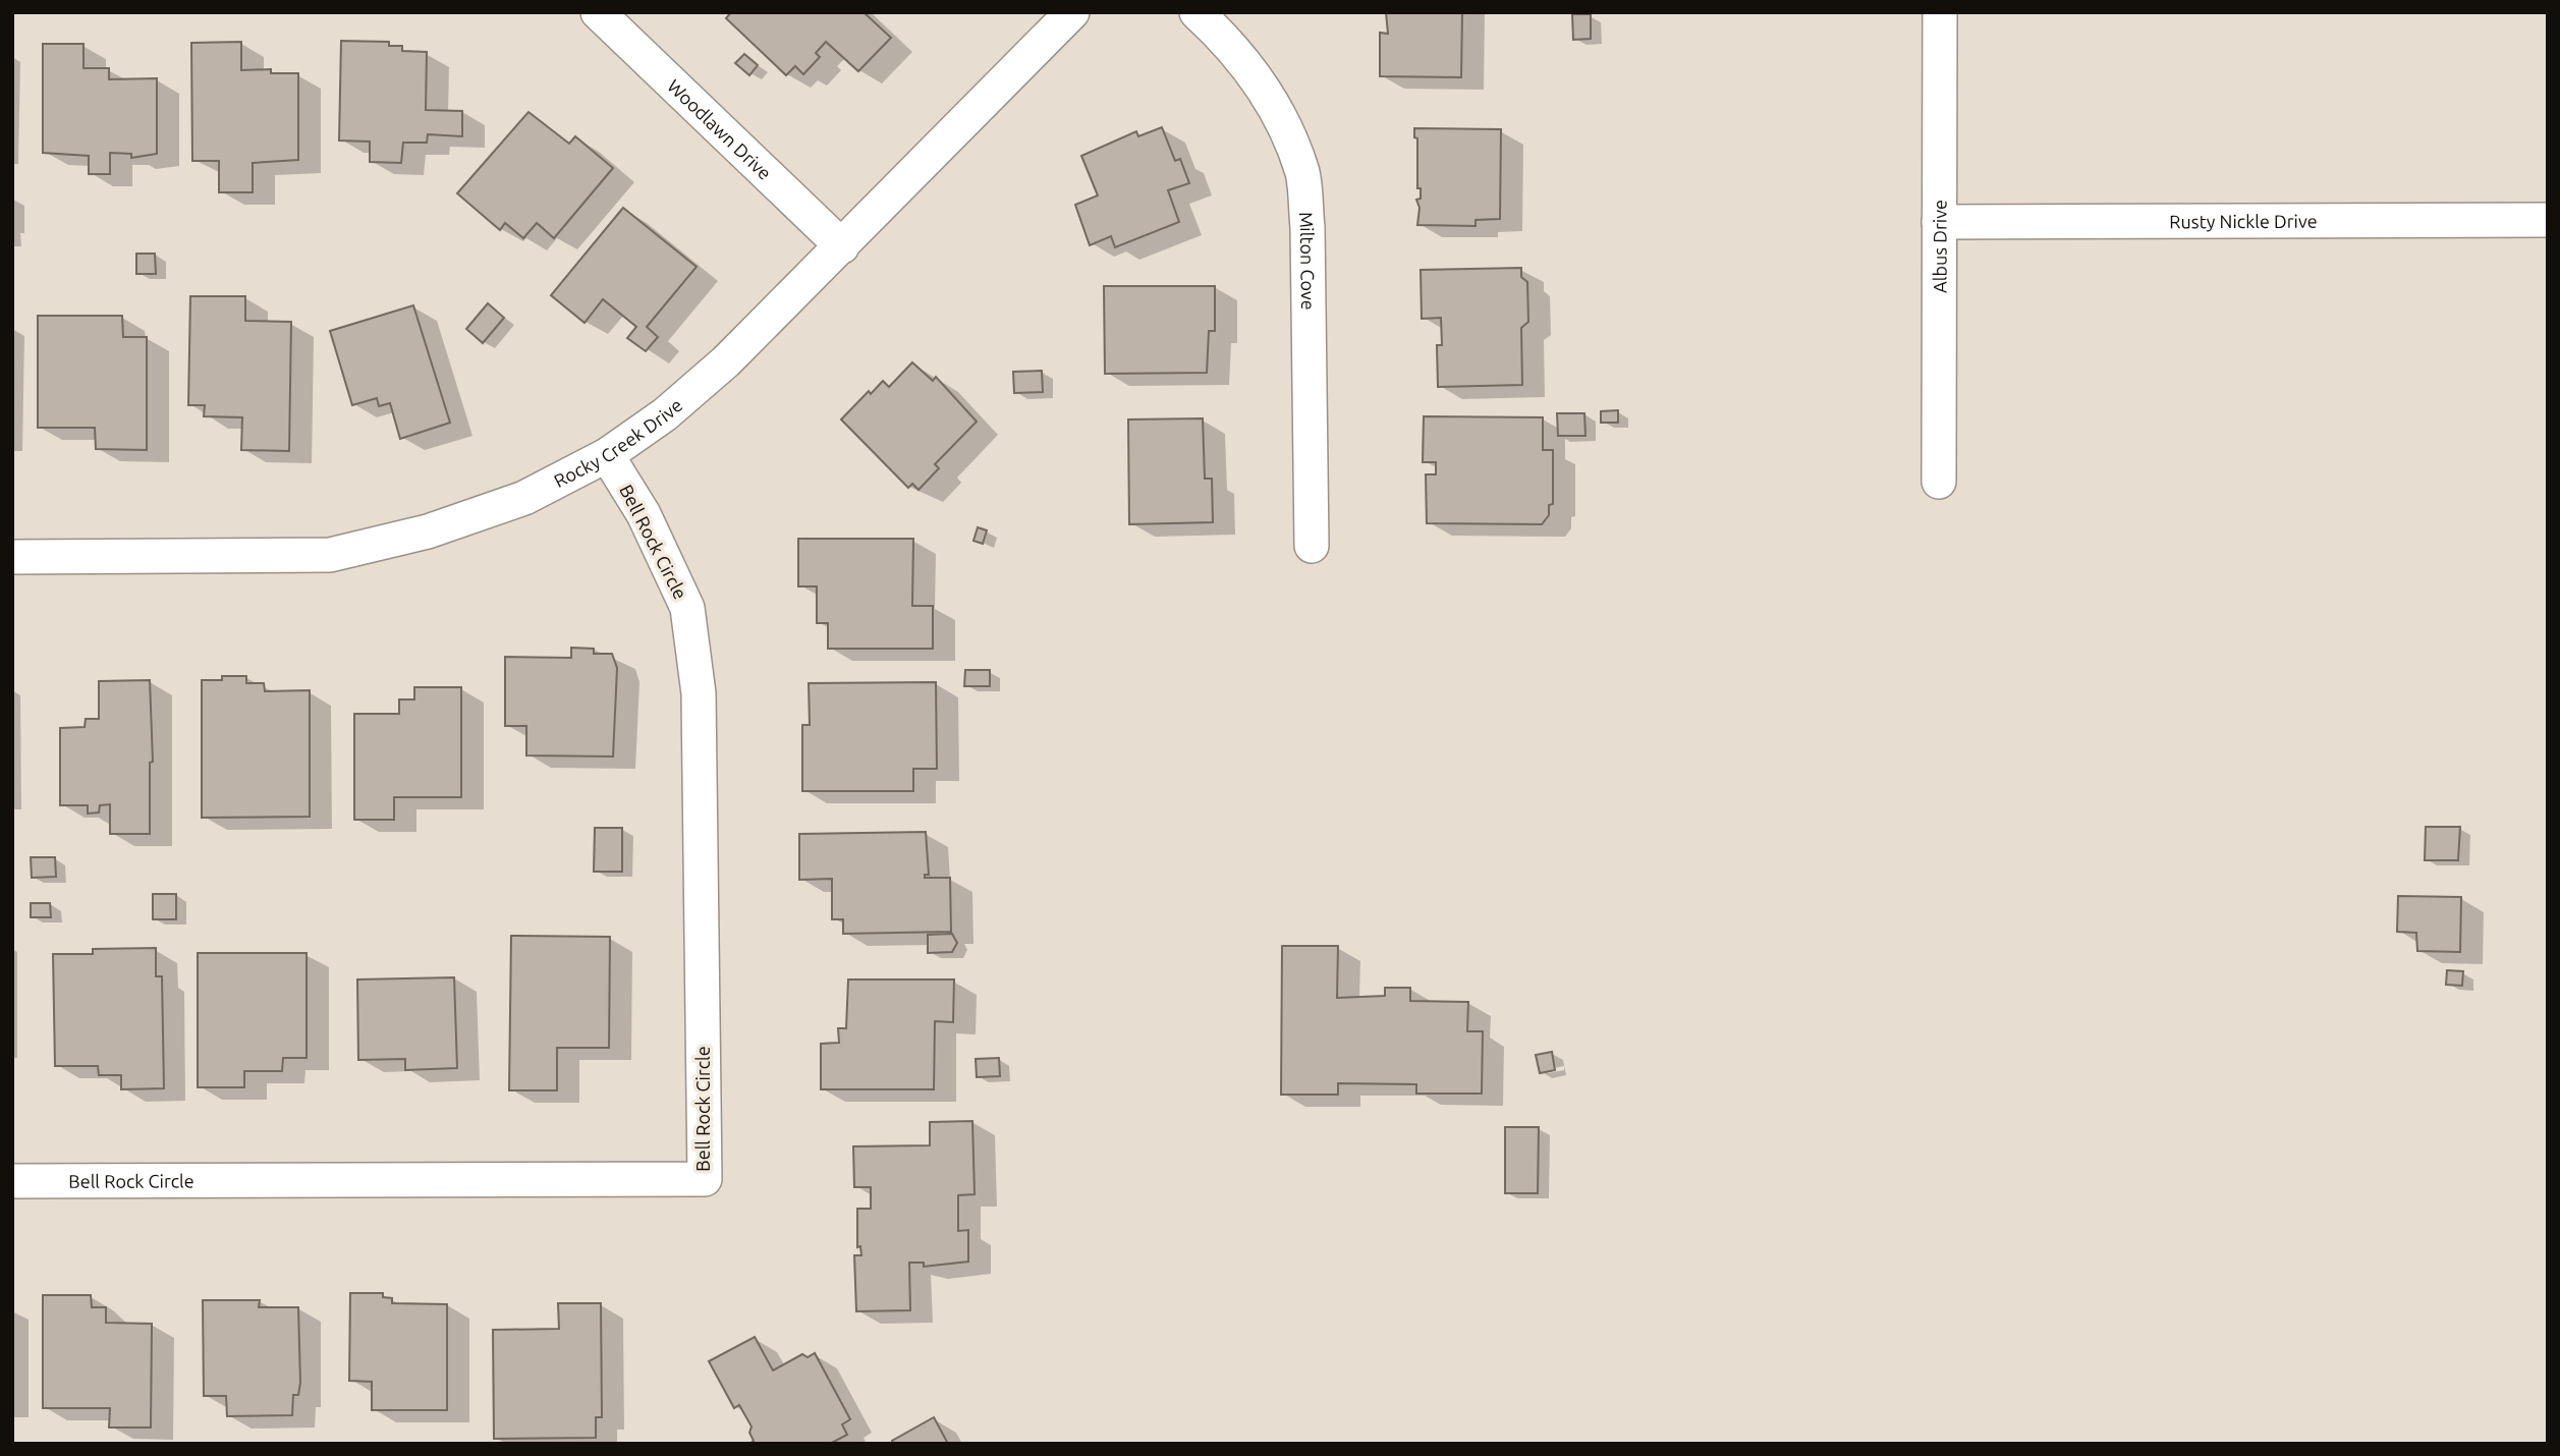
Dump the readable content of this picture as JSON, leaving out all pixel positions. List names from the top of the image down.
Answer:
{
  "streets": {
    "street": [
      "Woodlawn Drive",
      "Rusty Nickle Drive",
      "Albus Drive",
      "Milton Cove",
      "Rocky Creek Drive",
      "Bell Rock Circle"
    ]
  },
  "crossings": [
    ["Woodlawn Drive", "Rocky Creek Drive"],
    ["Rusty Nickle Drive", "Albus Drive"],
    ["Rocky Creek Drive", "Bell Rock Circle"]
  ]
}
